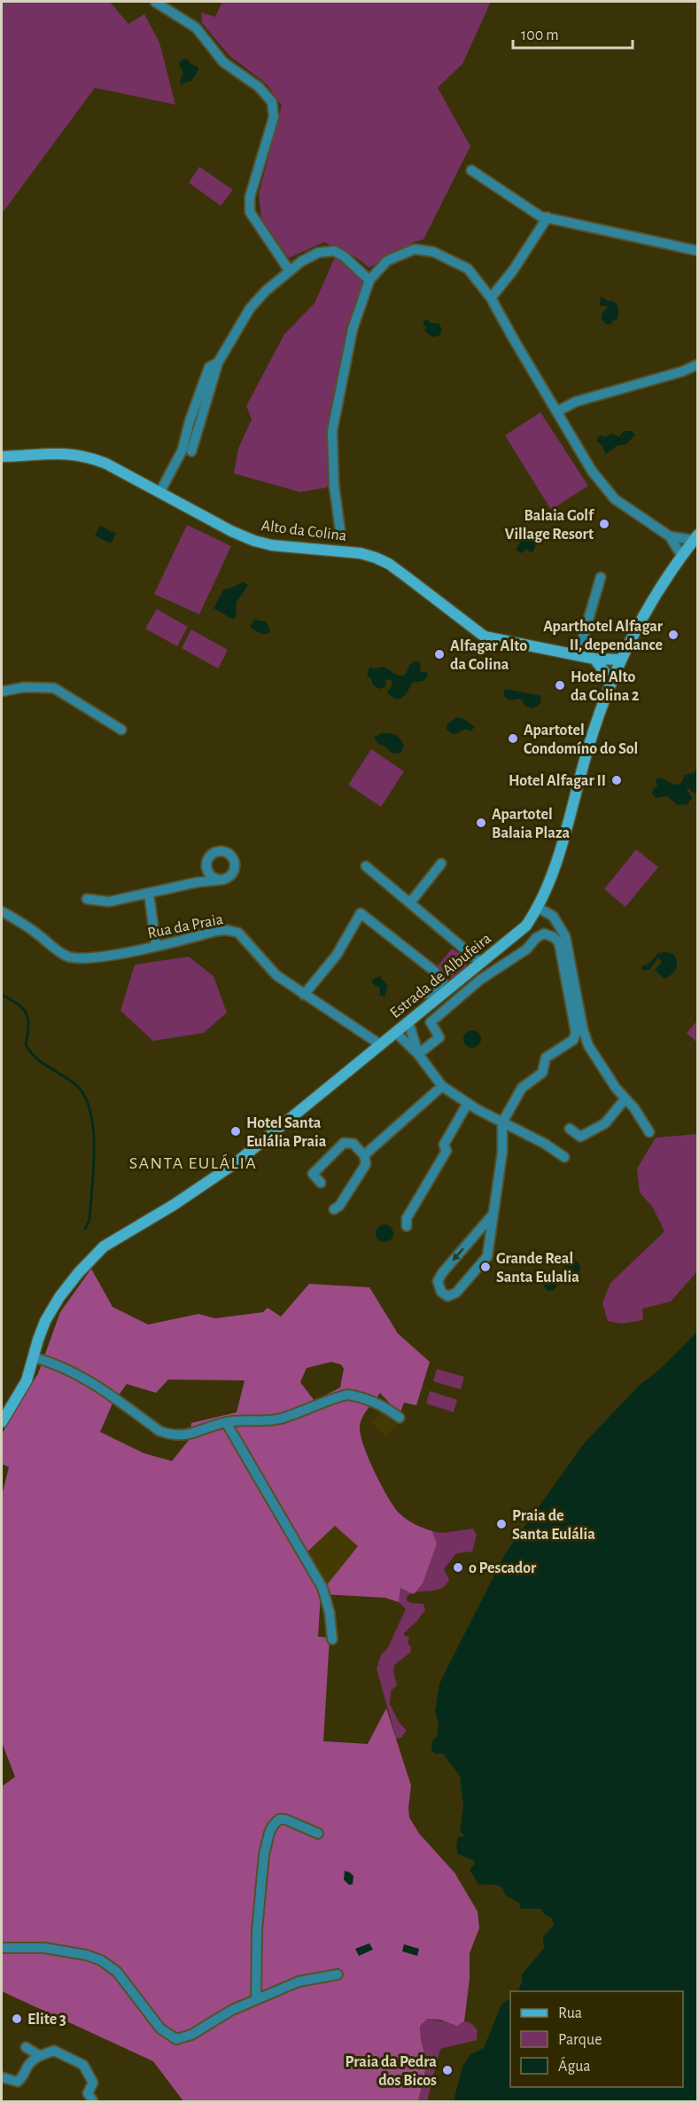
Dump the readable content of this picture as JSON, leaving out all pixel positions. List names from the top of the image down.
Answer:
{
  "streets": {
    "street": ["Alto da Colina", "Rua da Praia", "Estrada de Albufeira"]
  },
  "crossings": [
    ["Alto da Colina", "Estrada de Albufeira"],
    ["Rua da Praia", "Estrada de Albufeira"]
  ],
  "districts": ["SANTA EULÁLIA"],
  "places": [
    "Balaia Golf Village Resort",
    "Aparthotel Alfagar II, dependance",
    "Alfagar Alto da Colina",
    "Hotel Alto da Colina 2",
    "Apartotel Condomíno do Sol",
    "Hotel Alfagar II",
    "Apartotel Balaia Plaza",
    "Hotel Santa Eulália Praia",
    "Grande Real Santa Eulalia",
    "Praia de Santa Eulália",
    "o Pescador",
    "Elite 3",
    "Praia da Pedra dos Bicos"
  ],
  "legend": ["Rua", "Parque", "Água"],
  "scale_bar": "100 m"
}
